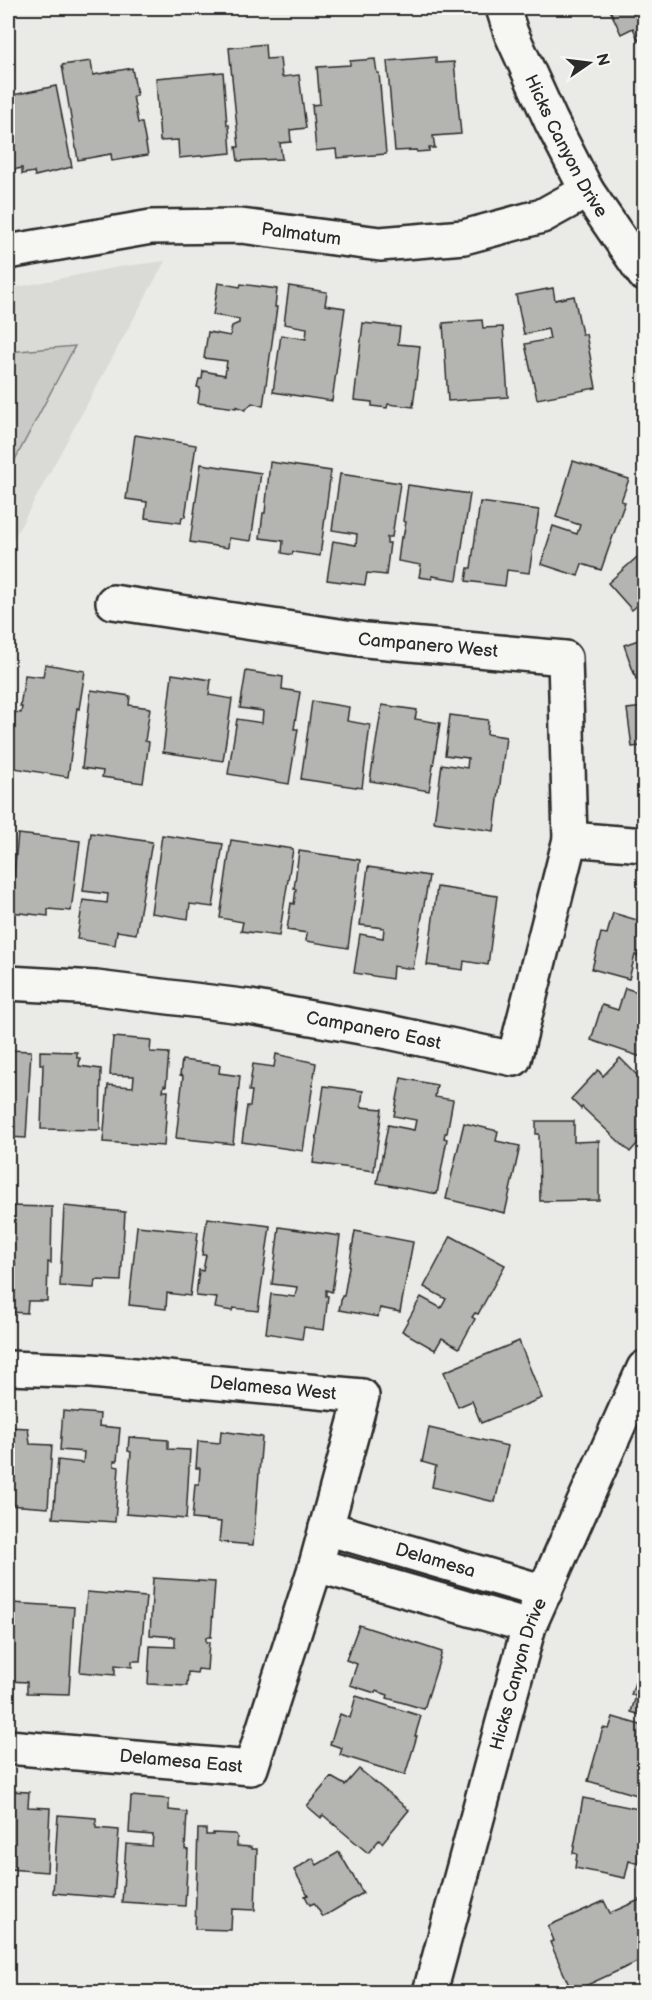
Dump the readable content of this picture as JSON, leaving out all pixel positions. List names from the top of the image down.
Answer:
{
  "streets": {
    "street": [
      "Hicks Canyon Drive",
      "Palmatum",
      "Campanero West",
      "Campanero East",
      "Delamesa West",
      "Delamesa",
      "Delamesa East"
    ]
  },
  "crossings": [
    ["Hicks Canyon Drive", "Palmatum"],
    ["Hicks Canyon Drive", "Delamesa"],
    ["Campanero West", "Campanero East"],
    ["Delamesa West", "Delamesa"],
    ["Delamesa West", "Delamesa East"]
  ],
  "north": "right"
}
